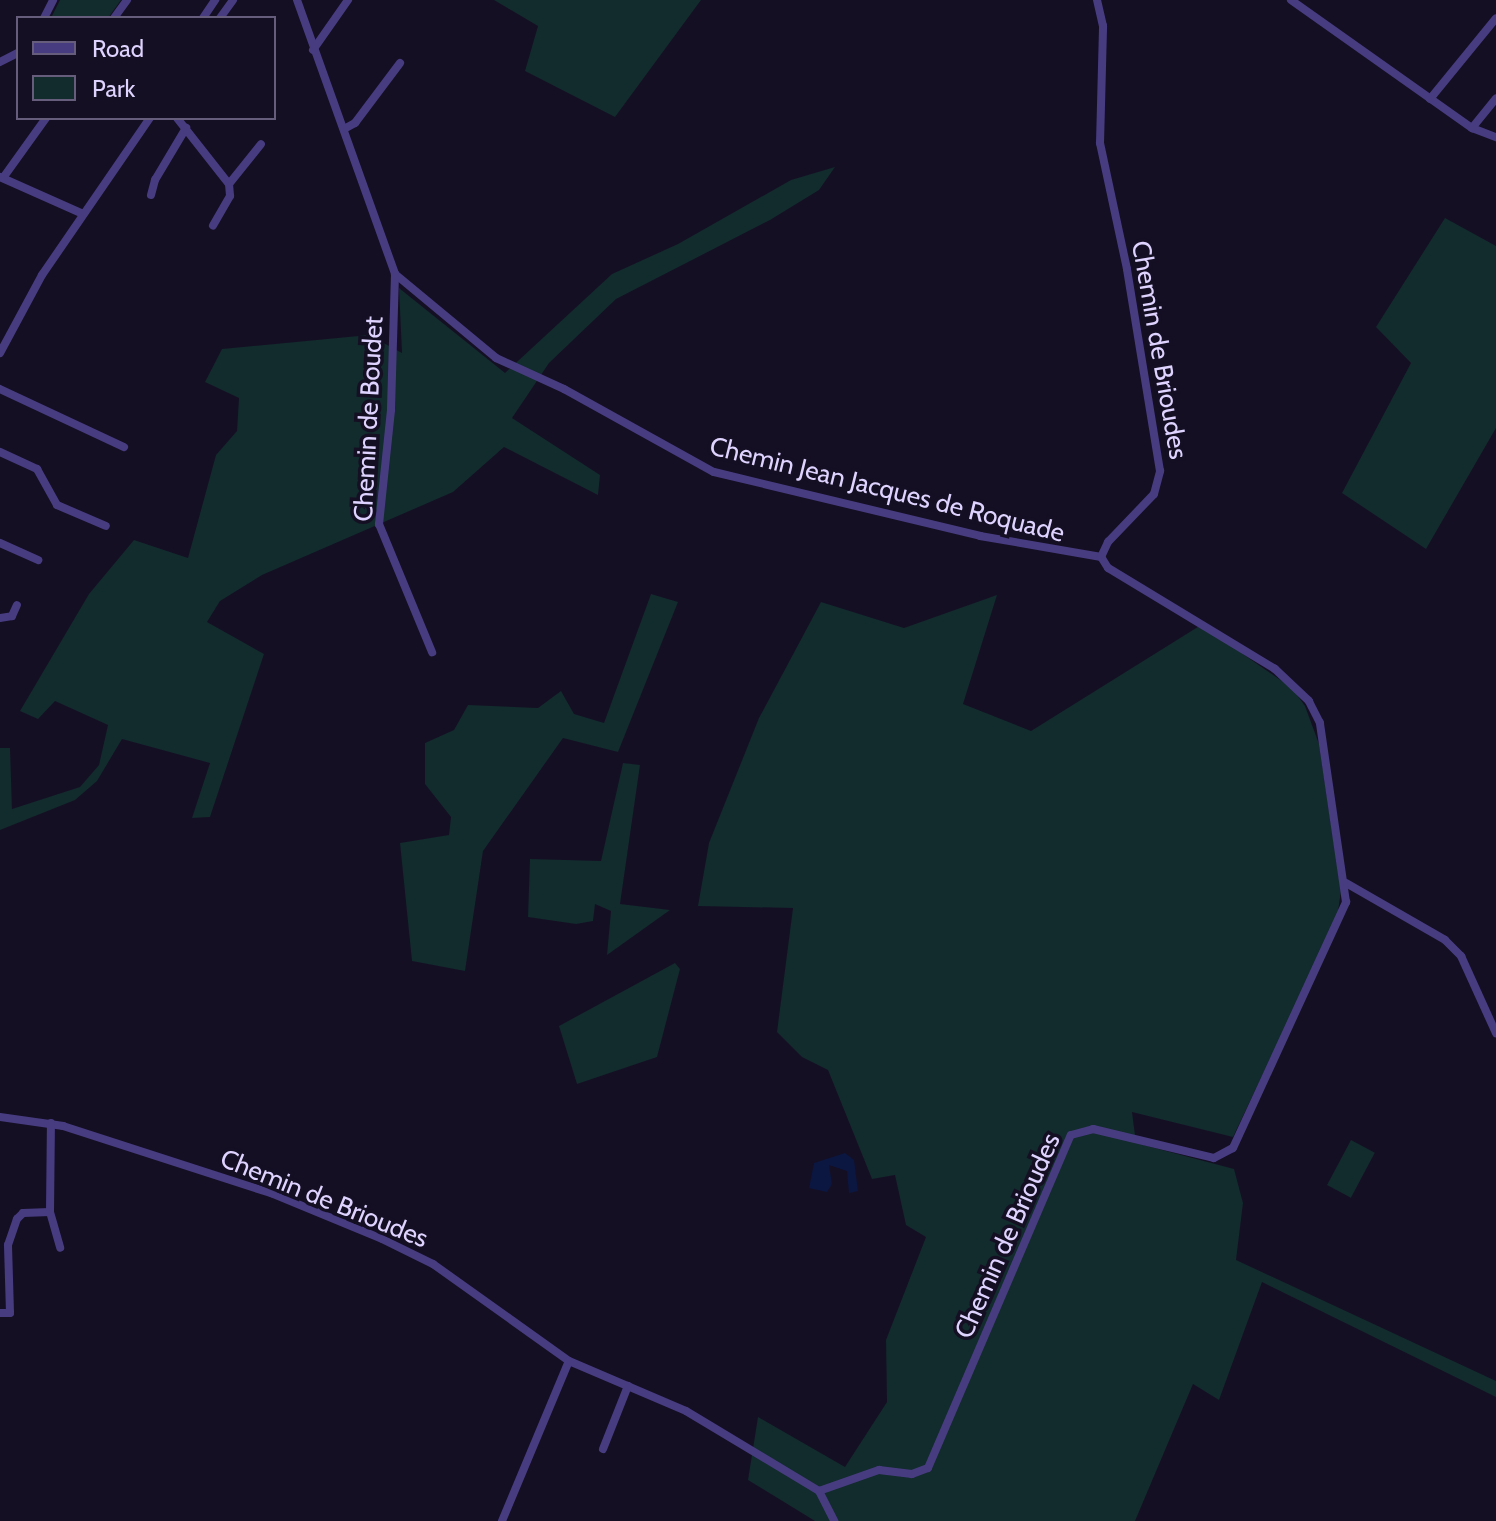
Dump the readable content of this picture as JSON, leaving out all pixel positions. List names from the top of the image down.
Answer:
{
  "streets": {
    "street": ["Chemin de Brioudes", "Chemin de Boudet", "Chemin Jean Jacques de Roquade"]
  },
  "crossings": [
    ["Chemin de Brioudes", "Chemin Jean Jacques de Roquade"],
    ["Chemin de Boudet", "Chemin Jean Jacques de Roquade"]
  ],
  "legend": ["Road", "Park"]
}
